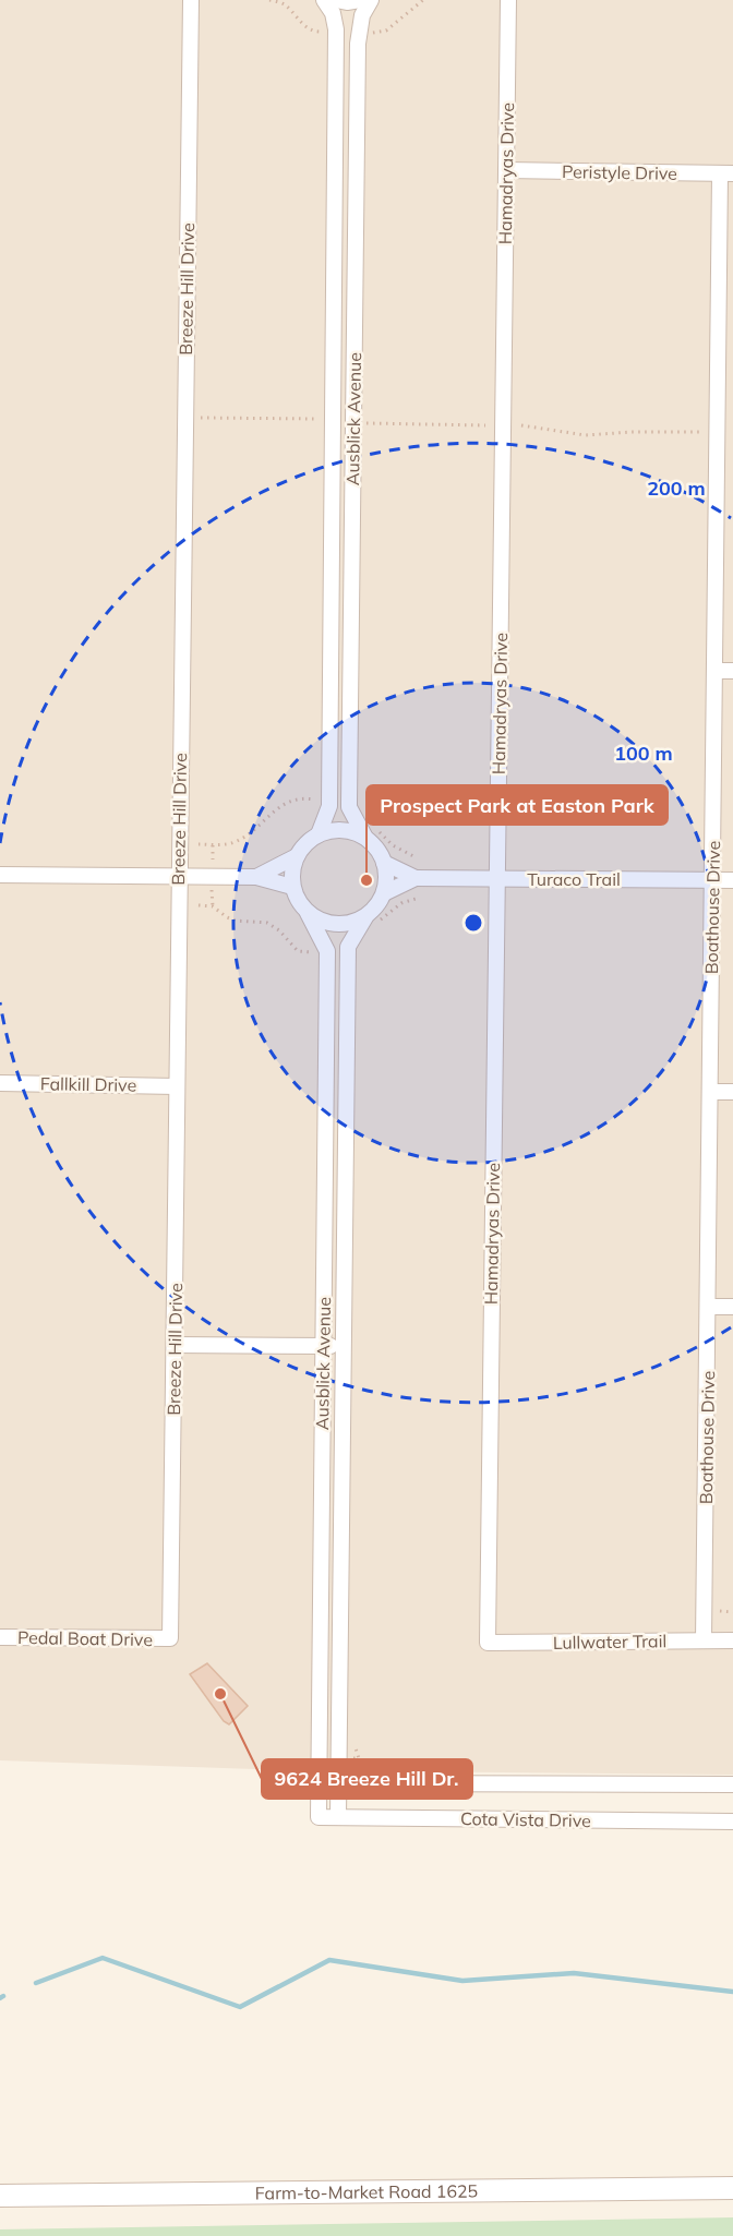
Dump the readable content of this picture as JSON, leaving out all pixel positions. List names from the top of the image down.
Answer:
{
  "streets": {
    "main road": ["Farm-to-Market Road 1625"],
    "street": [
      "Peristyle Drive",
      "Hamadryas Drive",
      "Breeze Hill Drive",
      "Ausblick Avenue",
      "Turaco Trail",
      "Boathouse Drive",
      "Fallkill Drive",
      "Pedal Boat Drive",
      "Lullwater Trail",
      "Cota Vista Drive"
    ]
  },
  "crossings": [
    ["Peristyle Drive", "Hamadryas Drive"],
    ["Peristyle Drive", "Boathouse Drive"],
    ["Hamadryas Drive", "Turaco Trail"],
    ["Hamadryas Drive", "Lullwater Trail"],
    ["Breeze Hill Drive", "Fallkill Drive"],
    ["Breeze Hill Drive", "Pedal Boat Drive"],
    ["Ausblick Avenue", "Turaco Trail"],
    ["Ausblick Avenue", "Cota Vista Drive"],
    ["Turaco Trail", "Boathouse Drive"],
    ["Boathouse Drive", "Lullwater Trail"]
  ],
  "places": ["Prospect Park at Easton Park", "9624 Breeze Hill Dr."],
  "rings": ["200 m", "100 m"]
}
